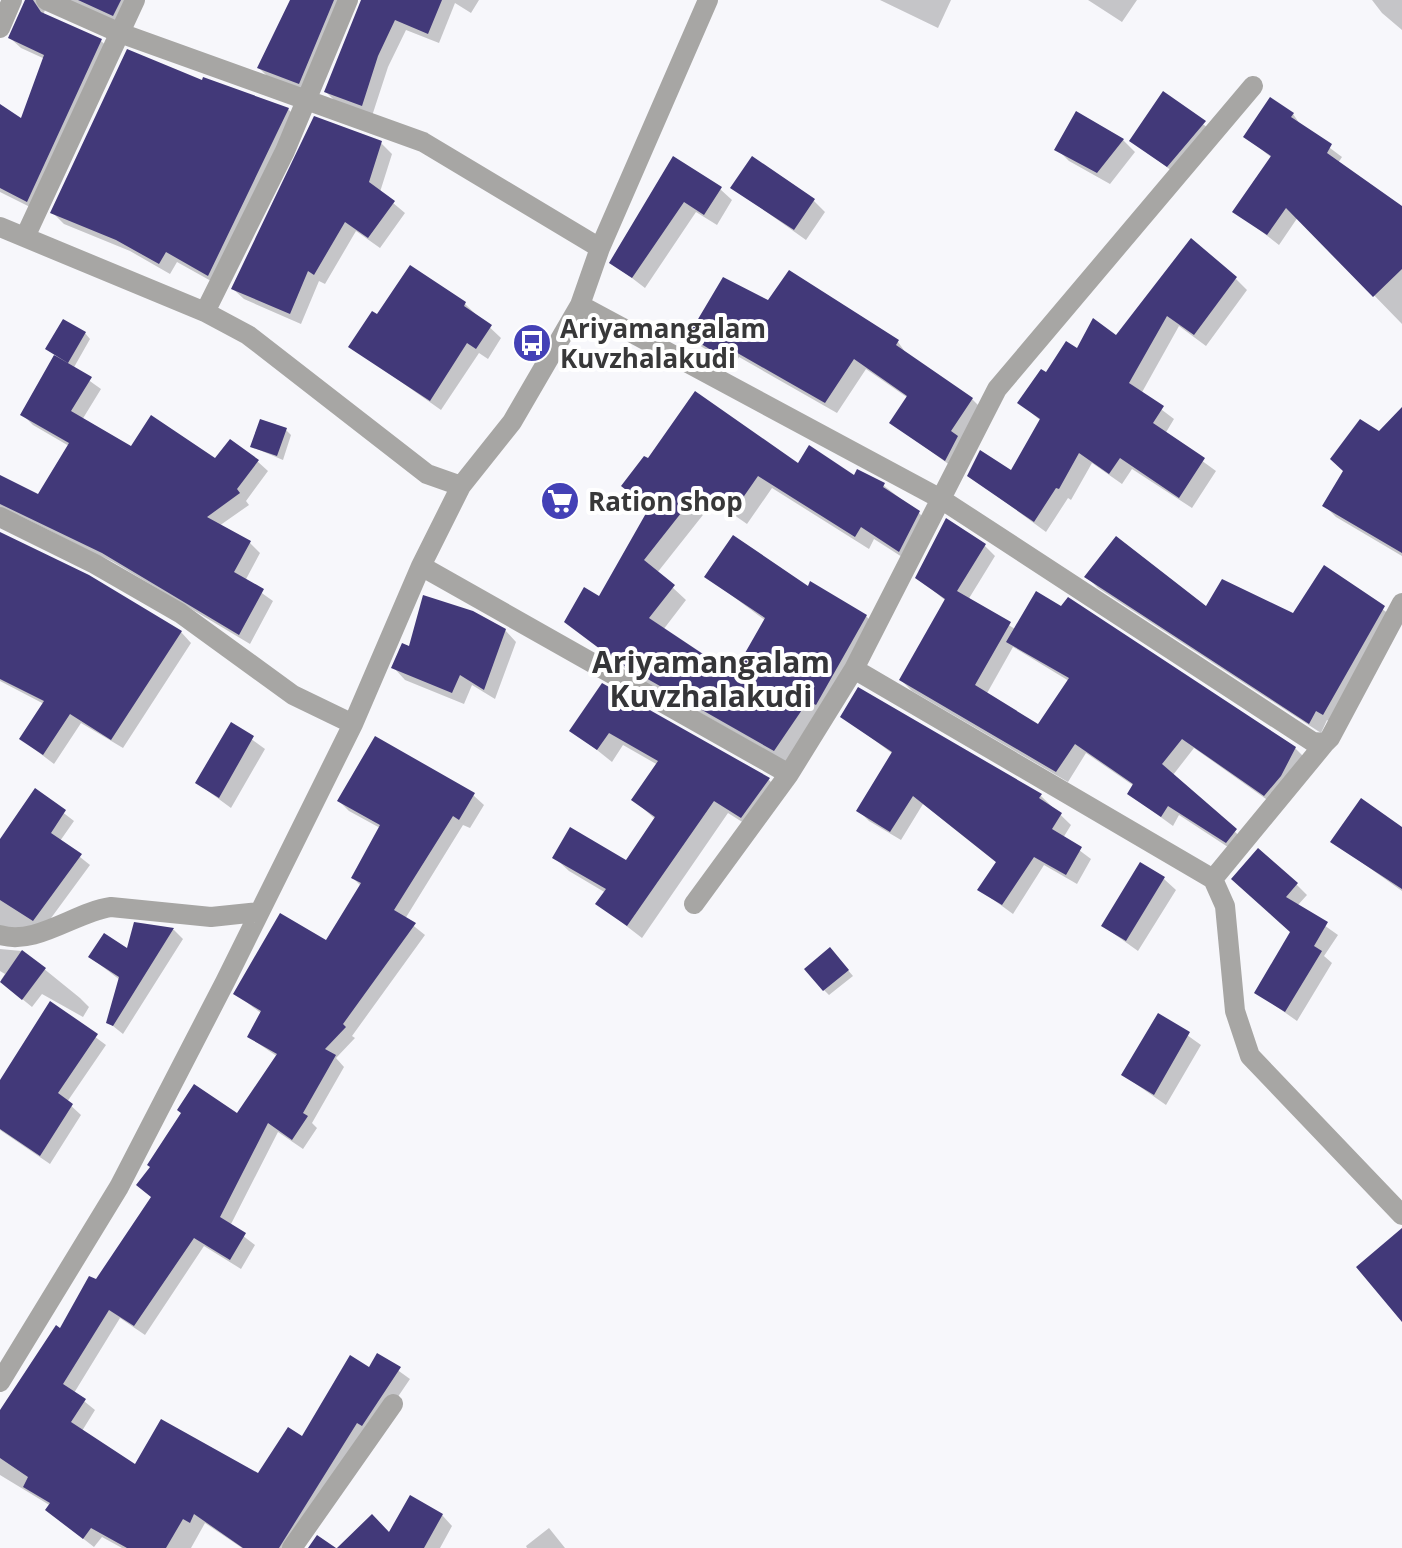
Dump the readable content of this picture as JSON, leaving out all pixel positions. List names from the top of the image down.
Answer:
{
  "districts": ["Ariyamangalam Kuvzhalakudi"],
  "places": {
    "bus stop": ["Ariyamangalam Kuvzhalakudi"],
    "supermarket": ["Ration shop"]
  }
}
